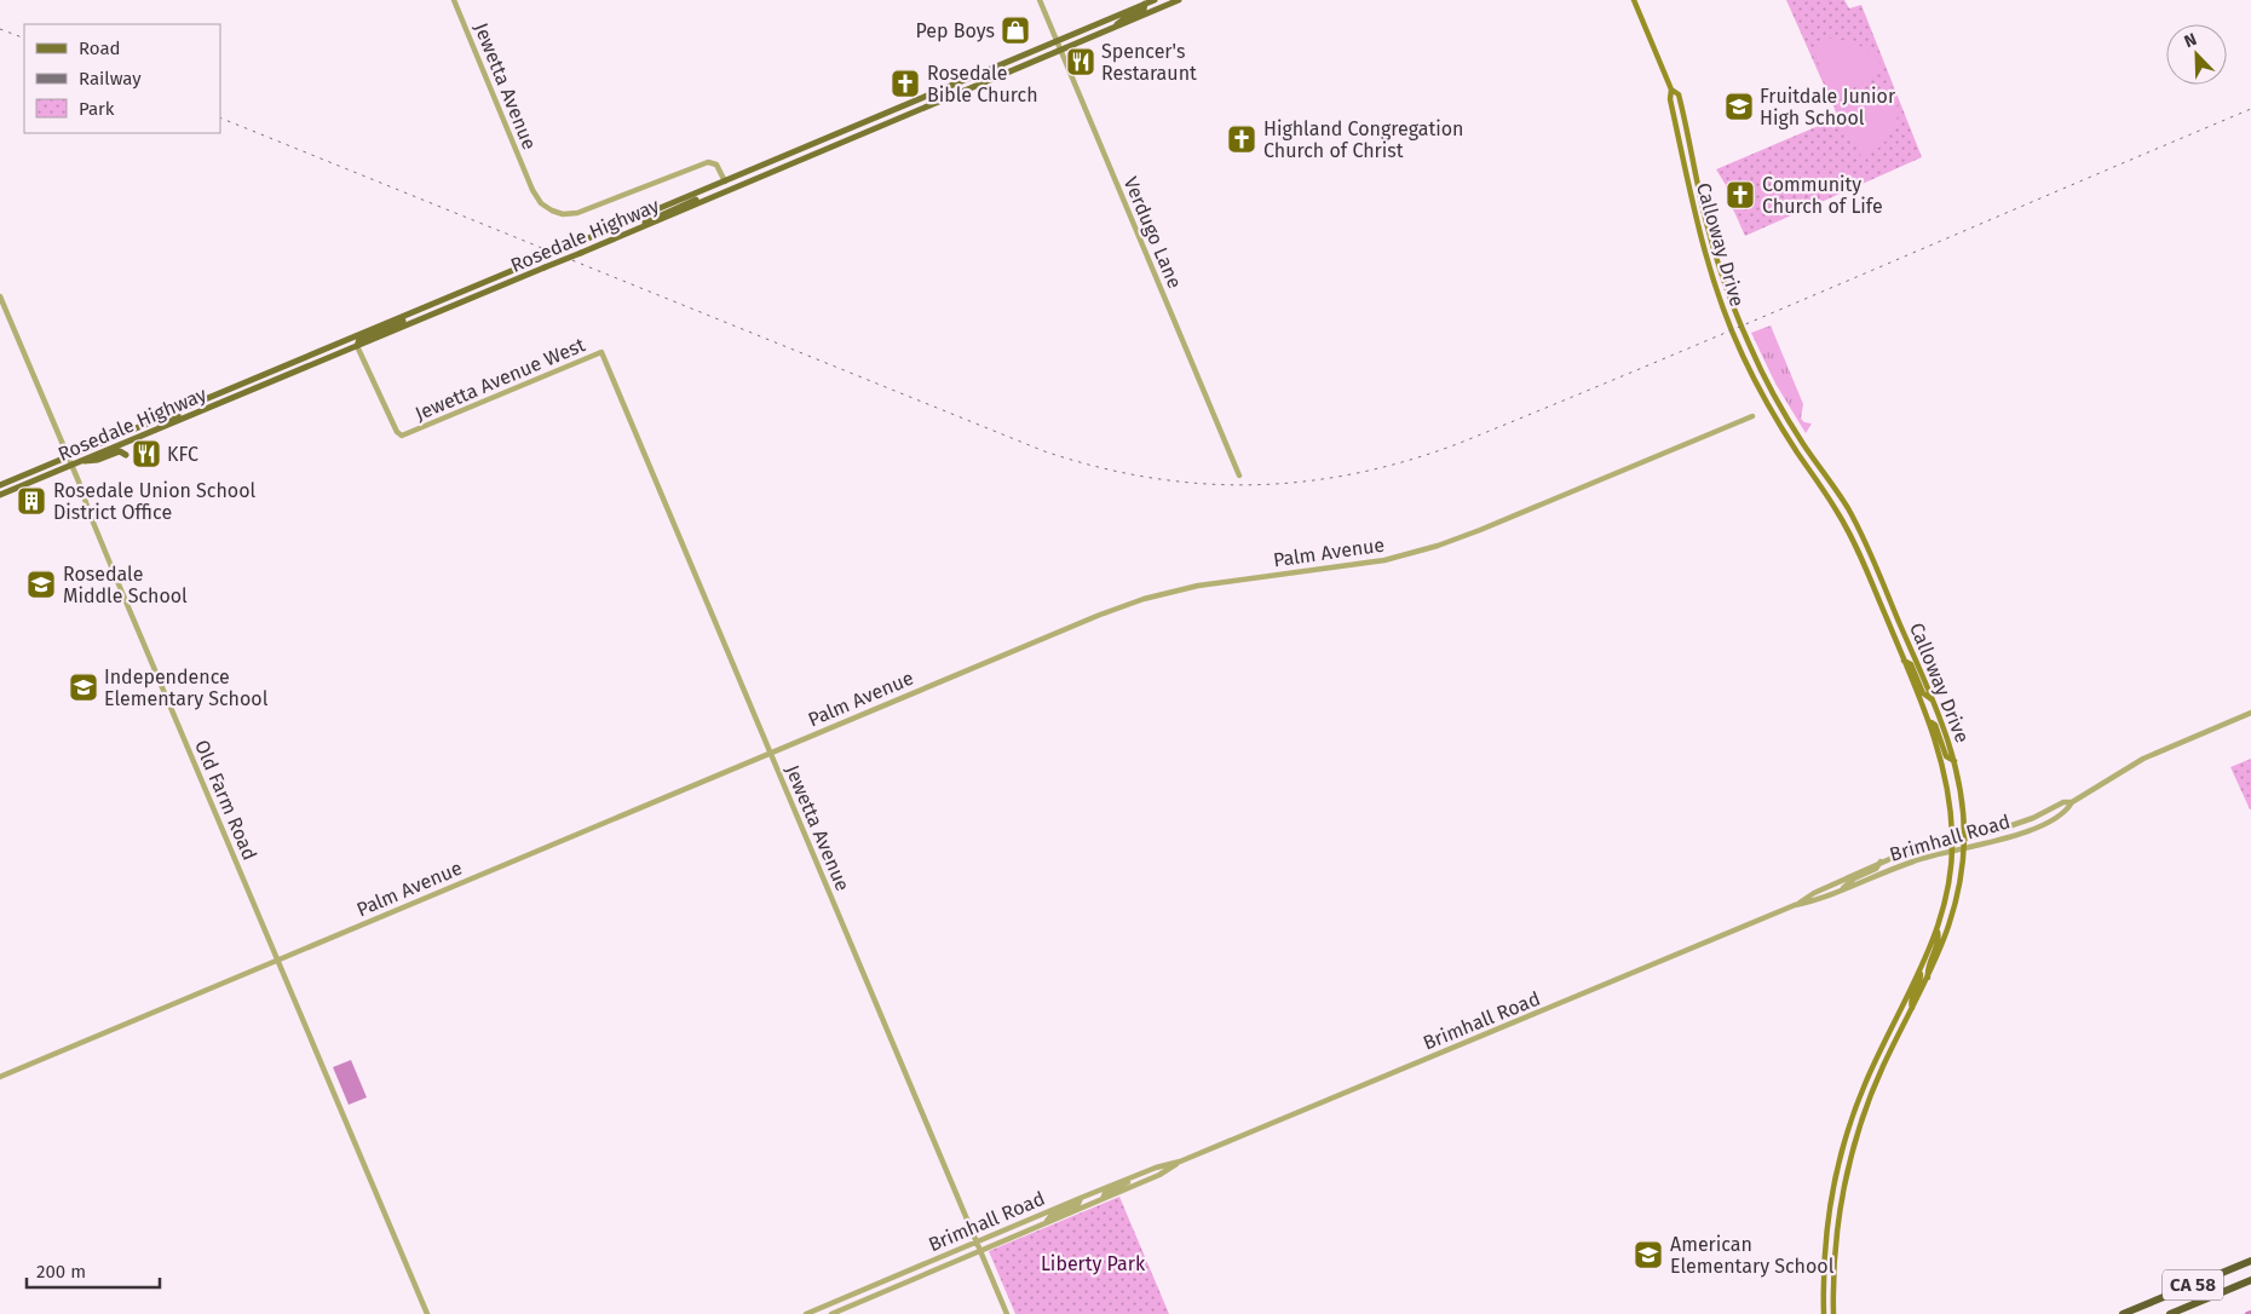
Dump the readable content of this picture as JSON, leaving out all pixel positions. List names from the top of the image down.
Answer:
{
  "streets": {
    "highway": ["CA 58"],
    "main road": ["Rosedale Highway", "Calloway Drive"],
    "street": [
      "Jewetta Avenue",
      "Verdugo Lane",
      "Jewetta Avenue West",
      "Palm Avenue",
      "Old Farm Road",
      "Brimhall Road"
    ]
  },
  "crossings": [
    ["Jewetta Avenue", "Rosedale Highway"],
    ["Jewetta Avenue", "Jewetta Avenue West"],
    ["Jewetta Avenue", "Palm Avenue"],
    ["Jewetta Avenue", "Brimhall Road"],
    ["Verdugo Lane", "Rosedale Highway"],
    ["Rosedale Highway", "Jewetta Avenue West"],
    ["Rosedale Highway", "Old Farm Road"],
    ["Calloway Drive", "Brimhall Road"],
    ["Palm Avenue", "Old Farm Road"]
  ],
  "parks": ["Liberty Park"],
  "places": {
    "shop": ["Pep Boys"],
    "restaurant": ["Spencer's Restaraunt", "KFC"],
    "church": ["Rosedale Bible Church", "Highland Congregation Church of Christ", "Community Church of Life"],
    "school or university": [
      "Fruitdale Junior High School",
      "Rosedale Middle School",
      "Independence Elementary School",
      "American Elementary School"
    ],
    "building": ["Rosedale Union School District Office"]
  },
  "legend": ["Road", "Railway", "Park"],
  "scale_bar": "200 m",
  "north": "top left"
}
